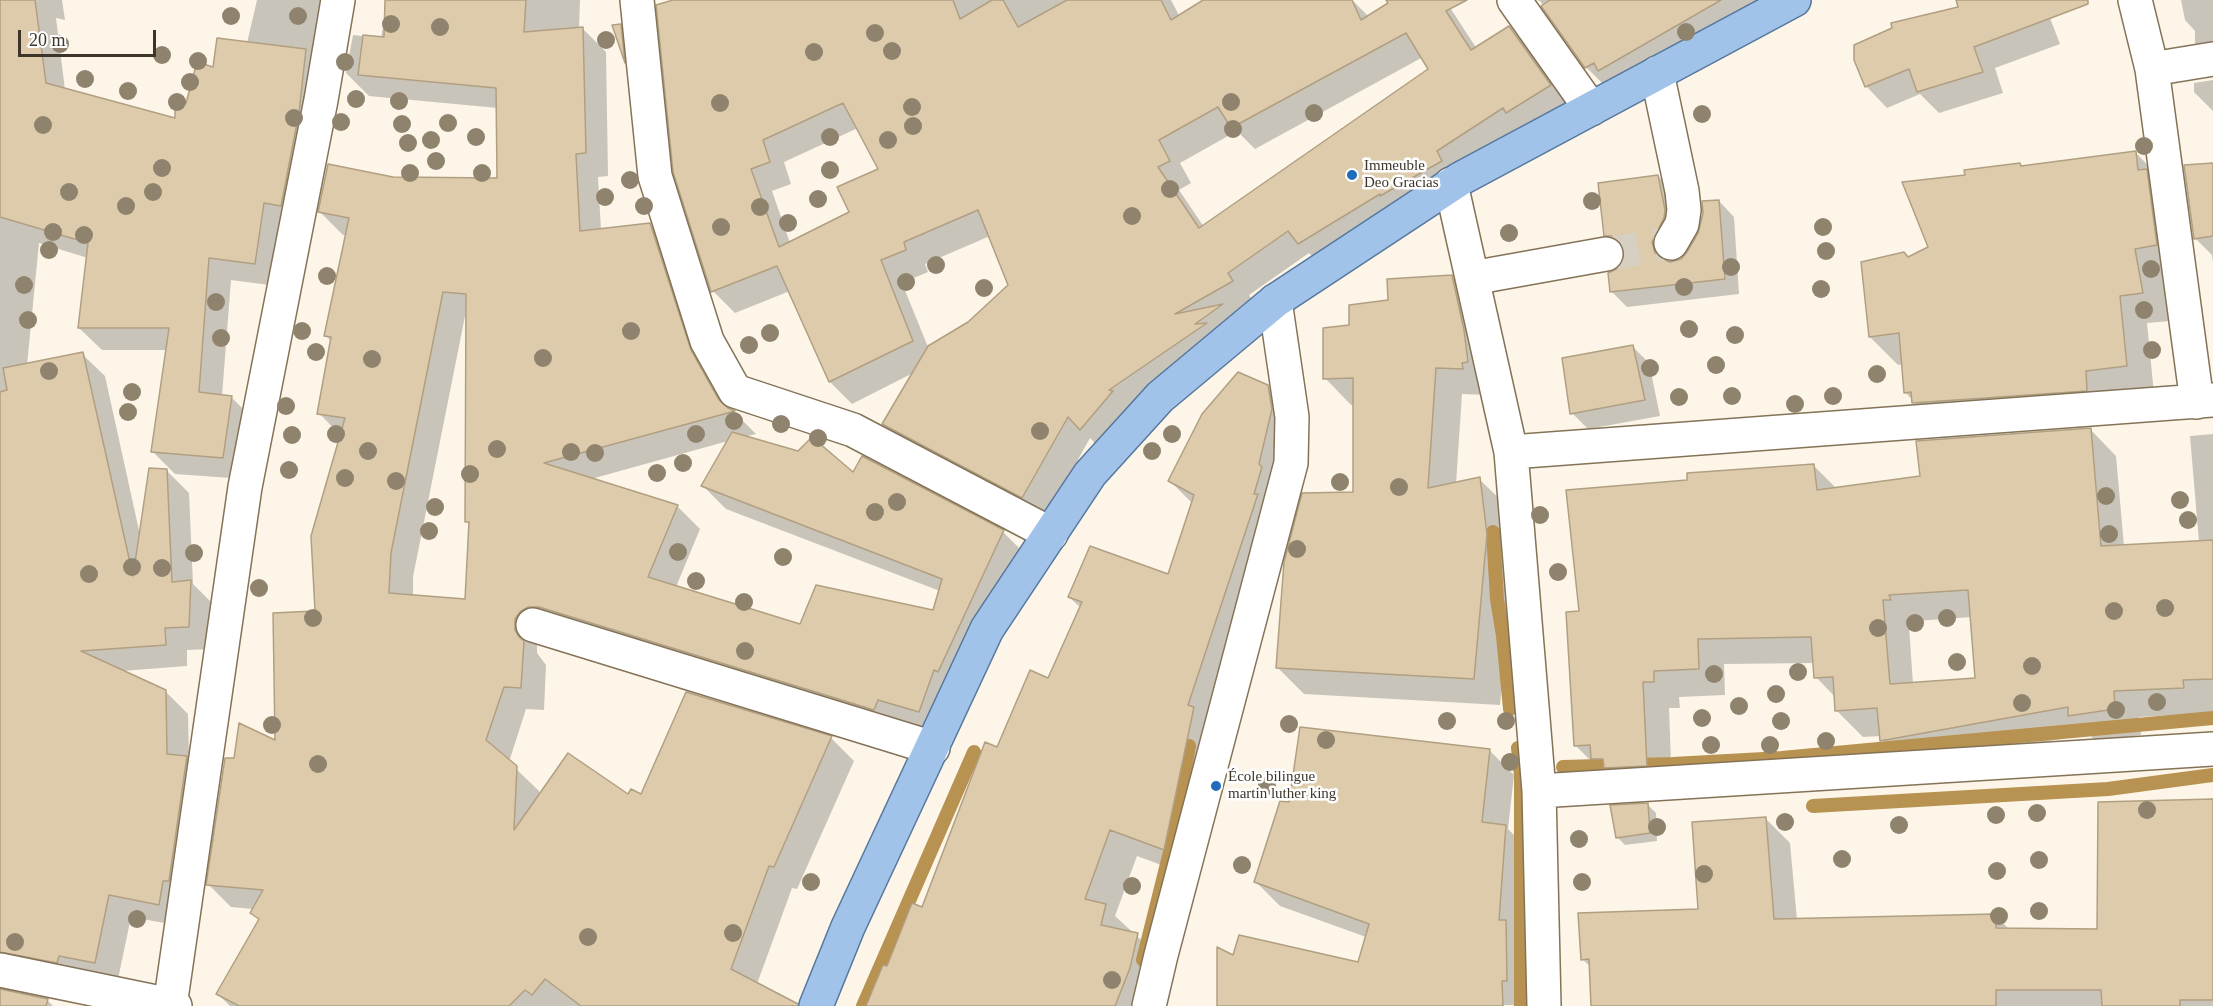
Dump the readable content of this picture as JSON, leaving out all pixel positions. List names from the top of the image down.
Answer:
{
  "places": ["Immeuble Deo Gracias", "École bilingue martin luther king"],
  "scale_bar": "20 m"
}
